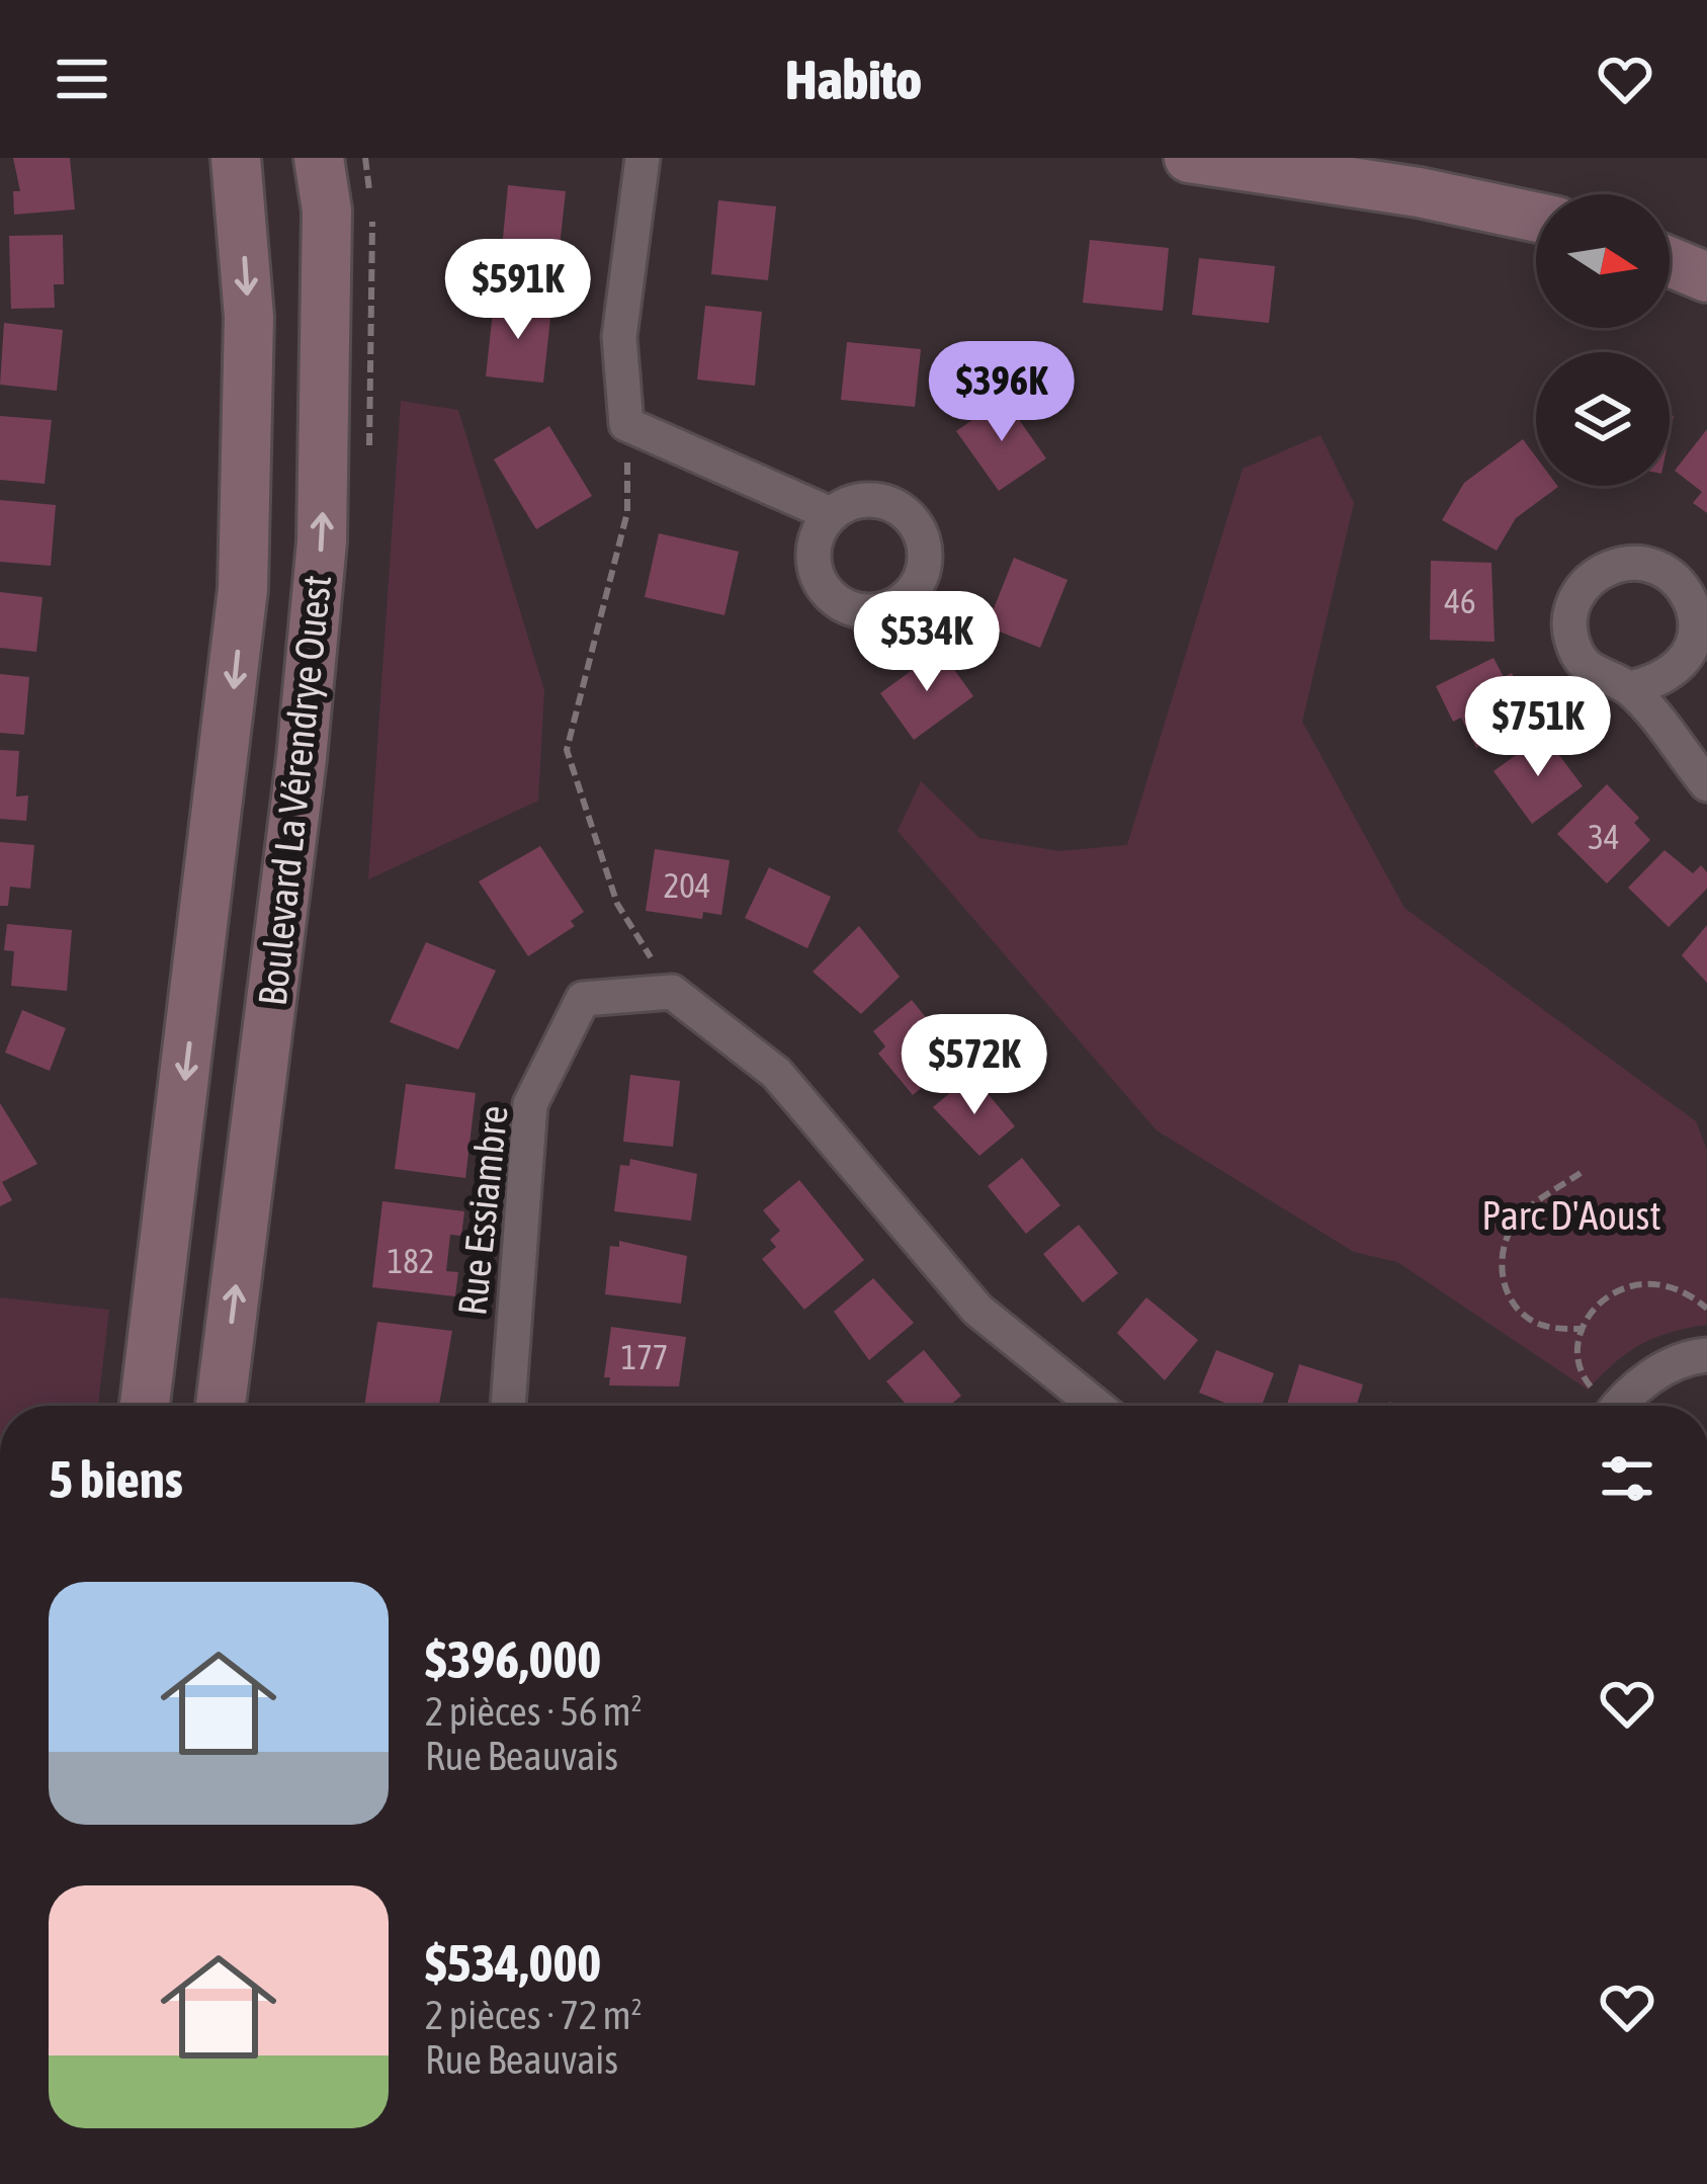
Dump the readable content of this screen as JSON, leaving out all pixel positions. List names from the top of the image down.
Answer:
{
  "streets": {
    "main road": ["Boulevard La Vérendrye Ouest"],
    "street": ["Rue Essiambre"]
  },
  "parks": ["Parc D'Aoust"],
  "house_numbers": [
    "46",
    "34",
    "204",
    "182",
    "177"
  ],
  "north": "right",
  "page": {
    "header": "Habito",
    "price": [
      "$591K",
      "$396K",
      "$534K",
      "$751K",
      "$572K"
    ],
    "heading": "5 biens",
    "list": [
      {
        "name": "$396,000",
        "note": "2 pièces · 56 m² · Rue Beauvais"
      },
      {
        "name": "$534,000",
        "note": "2 pièces · 72 m² · Rue Beauvais"
      }
    ]
  }
}
